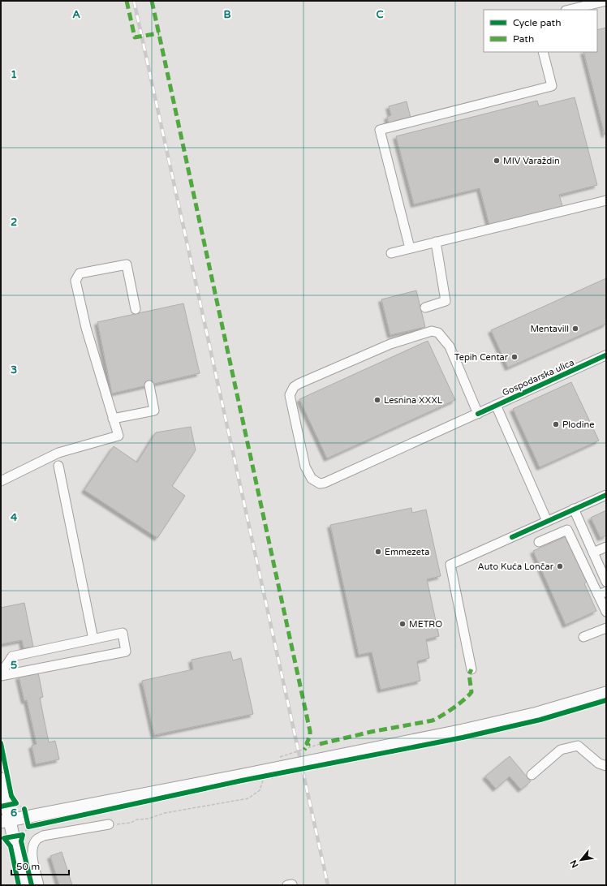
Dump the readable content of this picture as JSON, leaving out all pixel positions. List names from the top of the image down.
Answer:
{
  "streets": {
    "street": ["Gospodarska ulica"]
  },
  "places": [
    "MIV Varaždin",
    "Mentavill",
    "Tepih Centar",
    "Lesnina XXXL",
    "Plodine",
    "Emmezeta",
    "Auto Kuća Lončar",
    "METRO"
  ],
  "legend": ["Cycle path", "Path"],
  "scale_bar": "50 m",
  "north": "bottom left",
  "grid": {
    "columns": ["A", "B", "C"],
    "rows": [
      "1",
      "2",
      "3",
      "4",
      "5",
      "6"
    ]
  }
}
